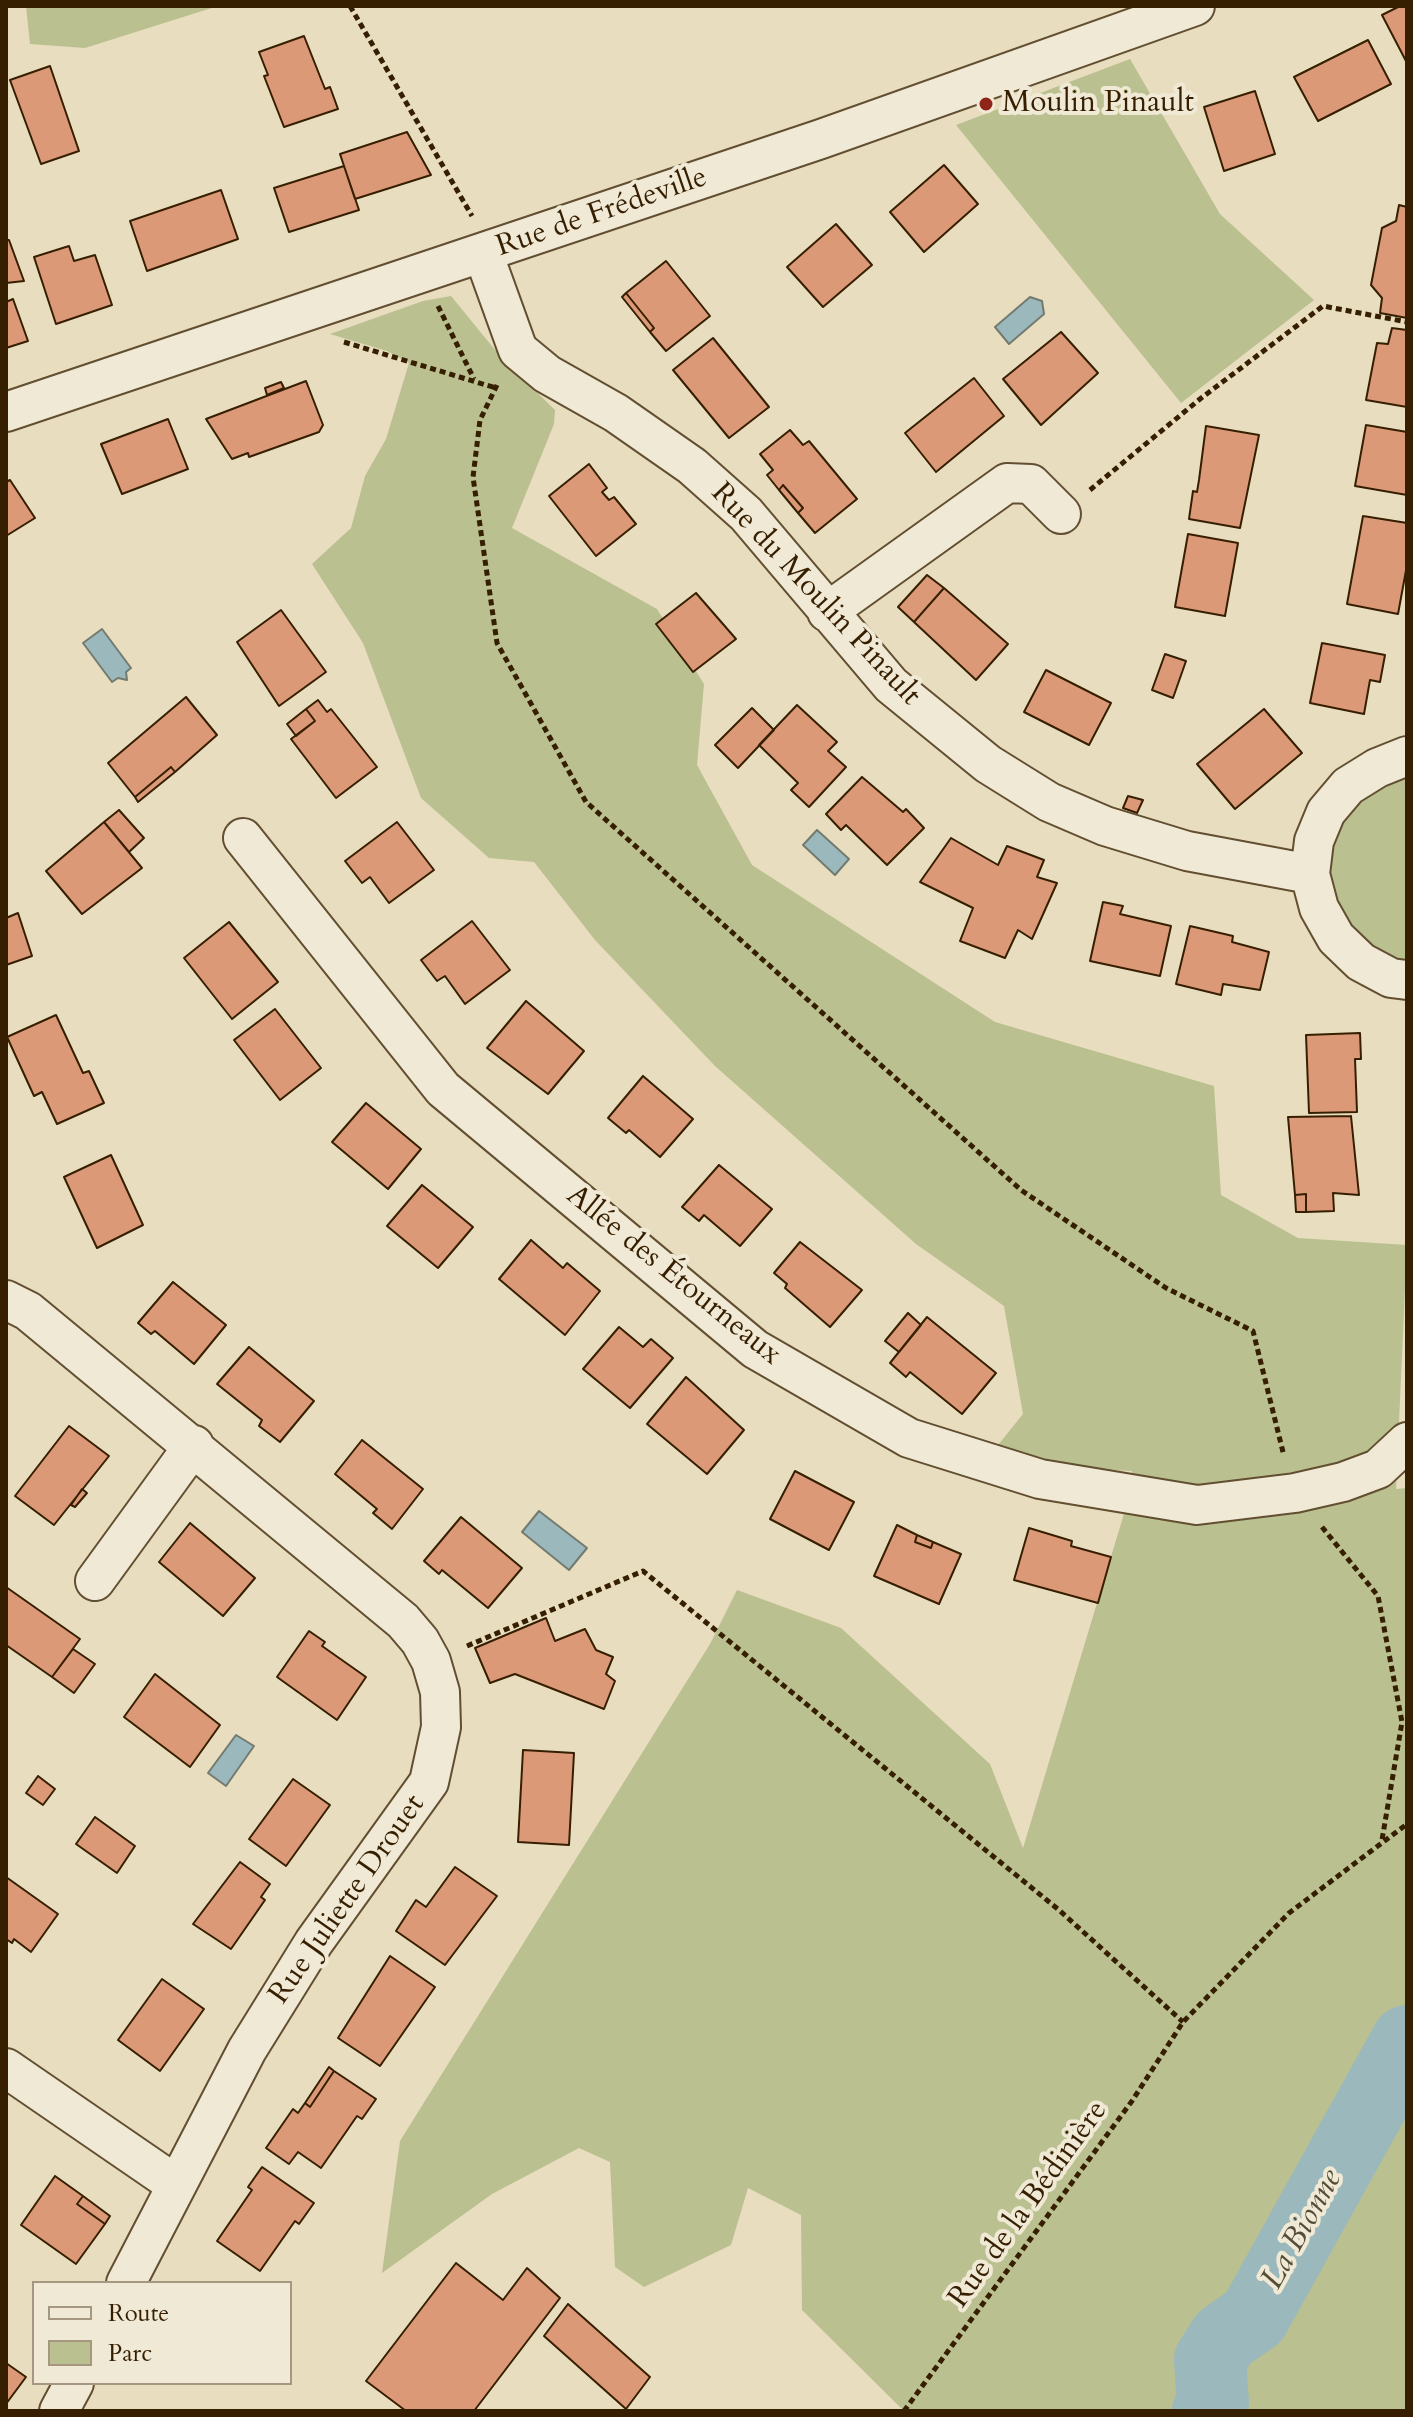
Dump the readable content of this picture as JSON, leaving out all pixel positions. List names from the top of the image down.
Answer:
{
  "streets": {
    "street": [
      "Rue de Frédeville",
      "Rue du Moulin Pinault",
      "Allée des Étourneaux",
      "Rue Juliette Drouet"
    ],
    "path": ["Rue de la Bédinière"]
  },
  "water": ["La Bionne"],
  "places": ["Moulin Pinault"],
  "legend": ["Route", "Parc"]
}
